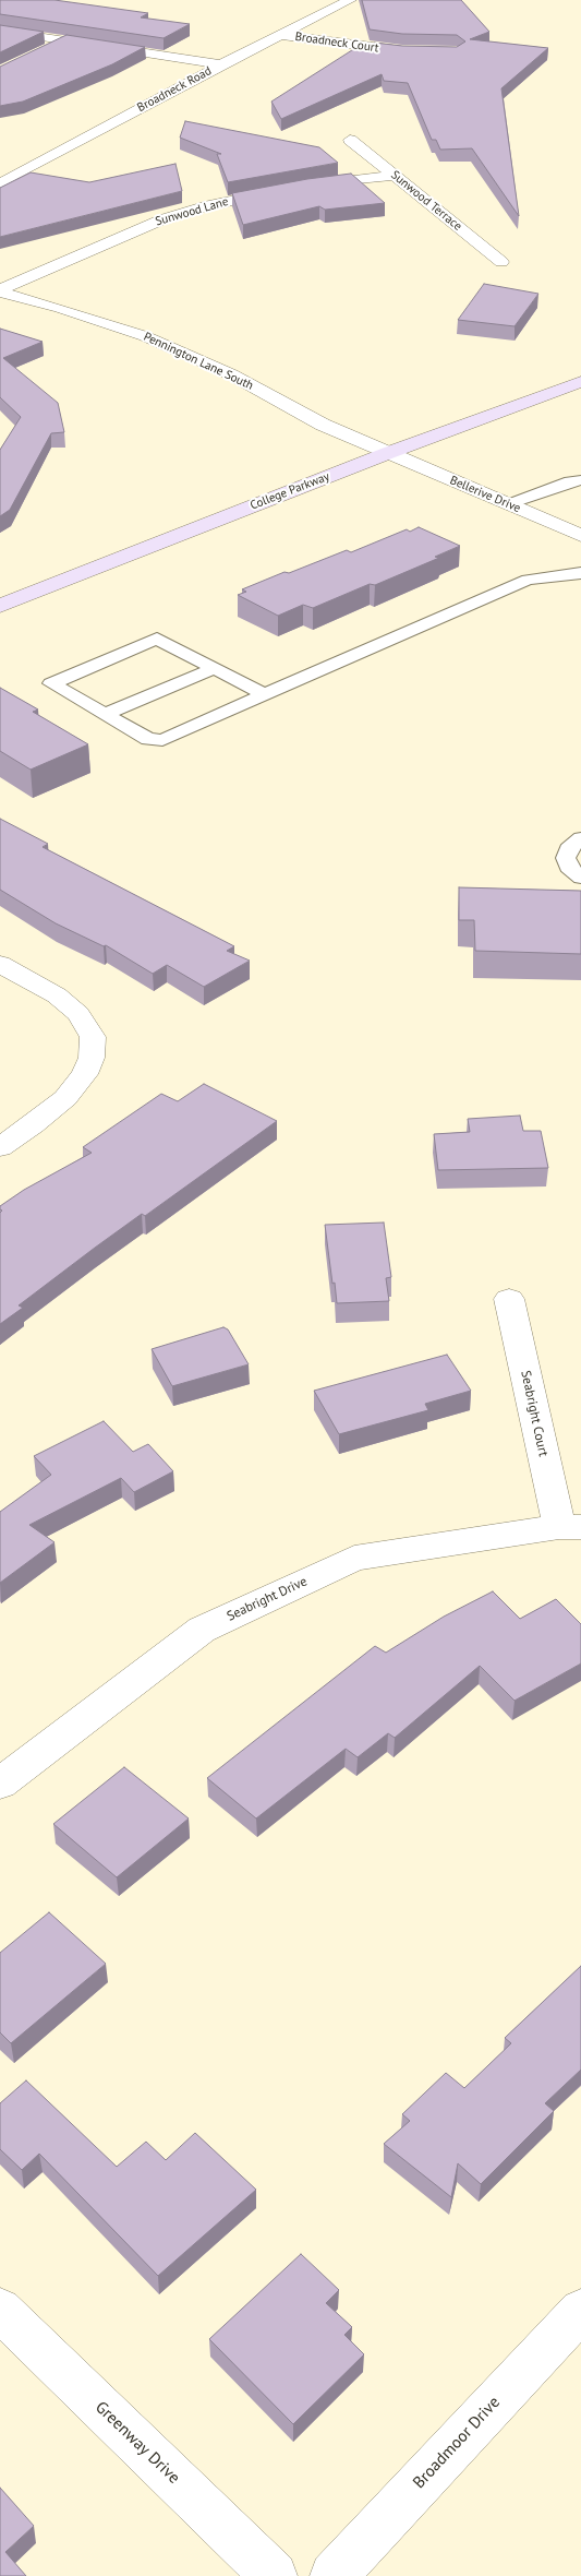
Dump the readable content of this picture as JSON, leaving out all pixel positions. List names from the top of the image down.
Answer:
{
  "streets": {
    "main road": ["College Parkway"],
    "street": [
      "Broadneck Court",
      "Broadneck Road",
      "Sunwood Terrace",
      "Sunwood Lane",
      "Pennington Lane South",
      "Bellerive Drive",
      "Seabright Court",
      "Seabright Drive",
      "Greenway Drive",
      "Broadmoor Drive"
    ]
  },
  "crossings": [
    ["Broadneck Court", "Broadneck Road"],
    ["Sunwood Lane", "Pennington Lane South"],
    ["Pennington Lane South", "College Parkway"],
    ["Pennington Lane South", "Bellerive Drive"],
    ["College Parkway", "Bellerive Drive"],
    ["Seabright Court", "Seabright Drive"]
  ]
}
